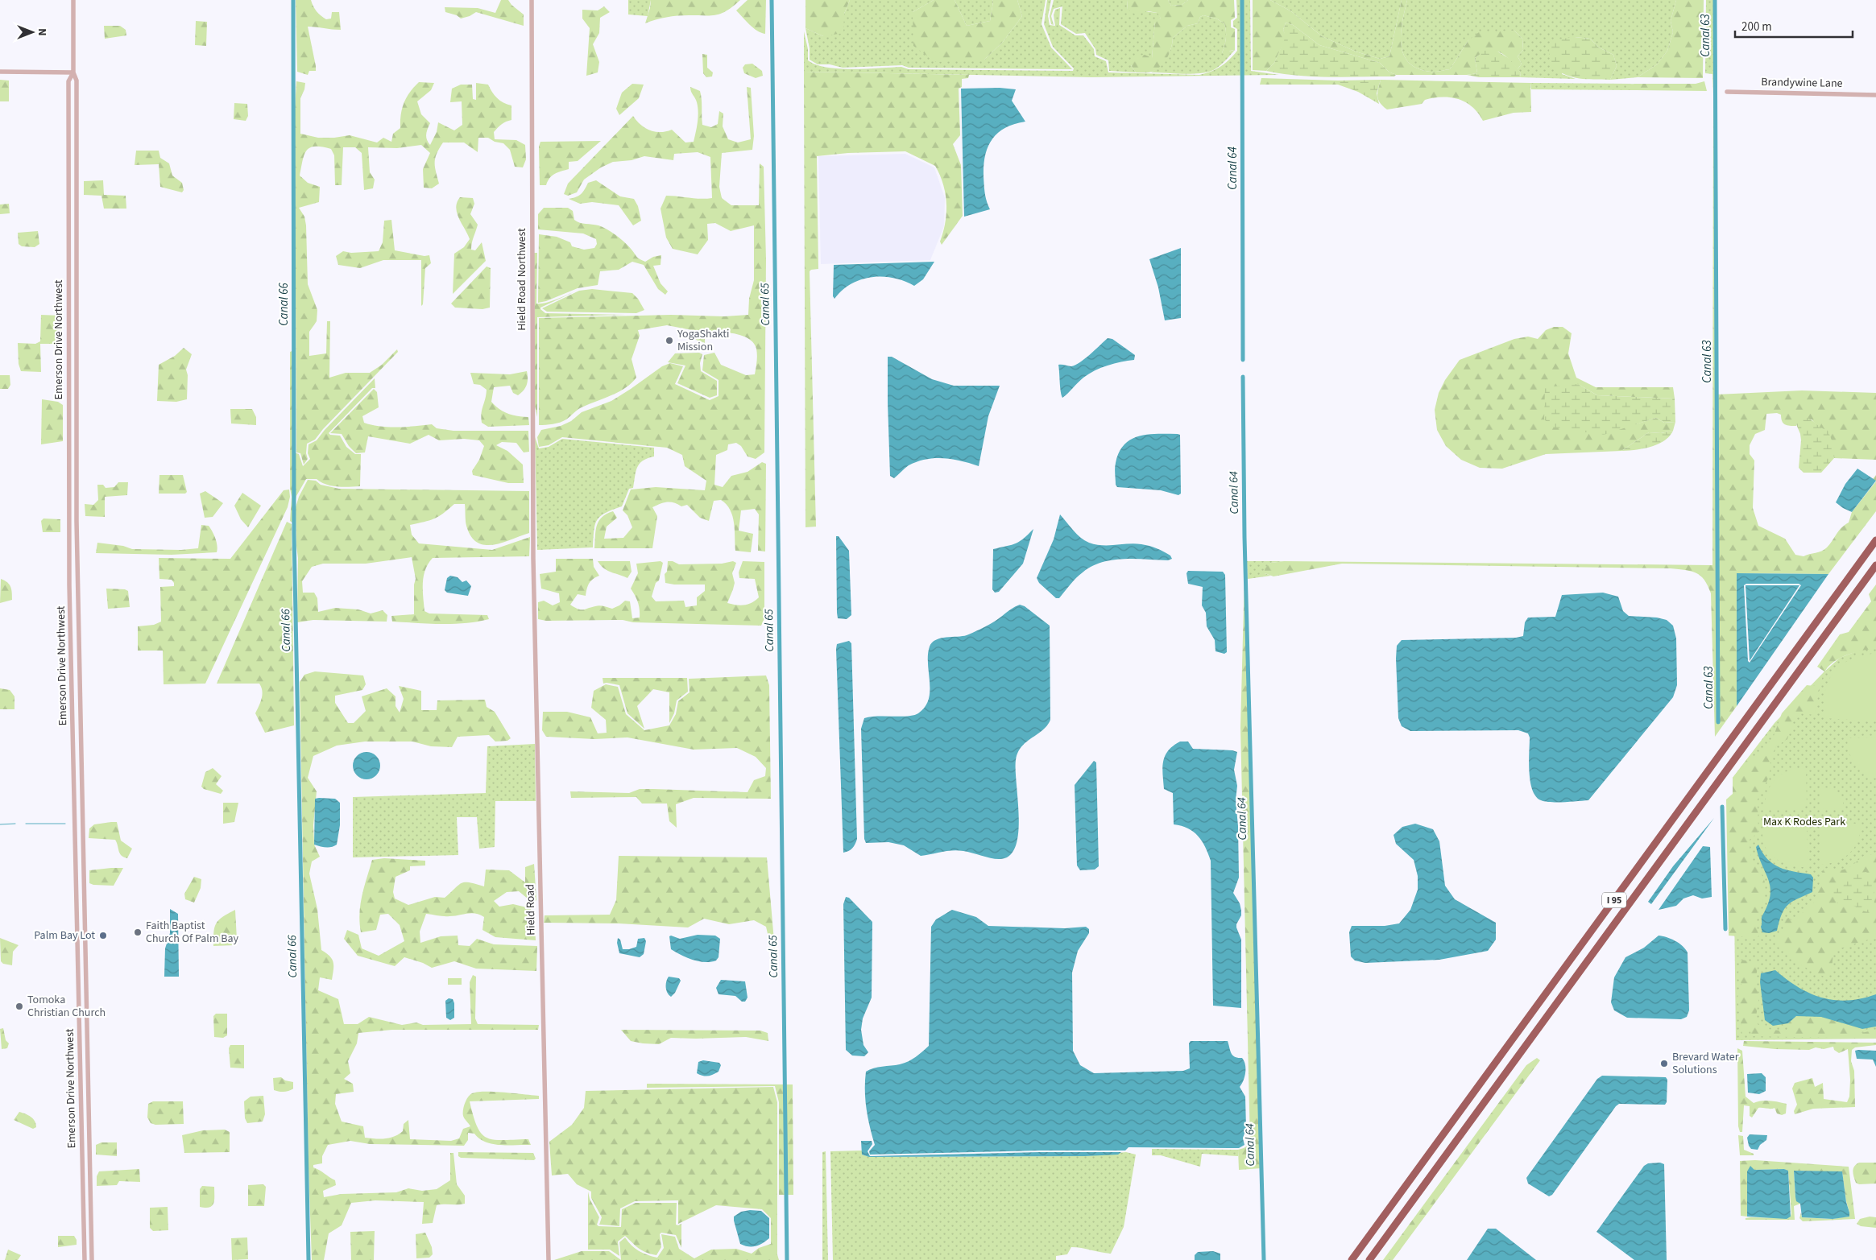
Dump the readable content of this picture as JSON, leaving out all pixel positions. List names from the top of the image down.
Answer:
{
  "streets": {
    "highway": ["I 95"],
    "street": [
      "Brandywine Lane",
      "Hield Road Northwest",
      "Emerson Drive Northwest",
      "Hield Road"
    ]
  },
  "crossings": [
    ["Hield Road Northwest", "Hield Road"]
  ],
  "water": [
    "Canal 63",
    "Canal 64",
    "Canal 66",
    "Canal 65"
  ],
  "parks": ["Max K Rodes Park"],
  "places": [
    "YogaShakti Mission",
    "Faith Baptist Church Of Palm Bay",
    "Palm Bay Lot",
    "Tomoka Christian Church",
    "Brevard Water Solutions"
  ],
  "scale_bar": "200 m",
  "north": "right"
}
